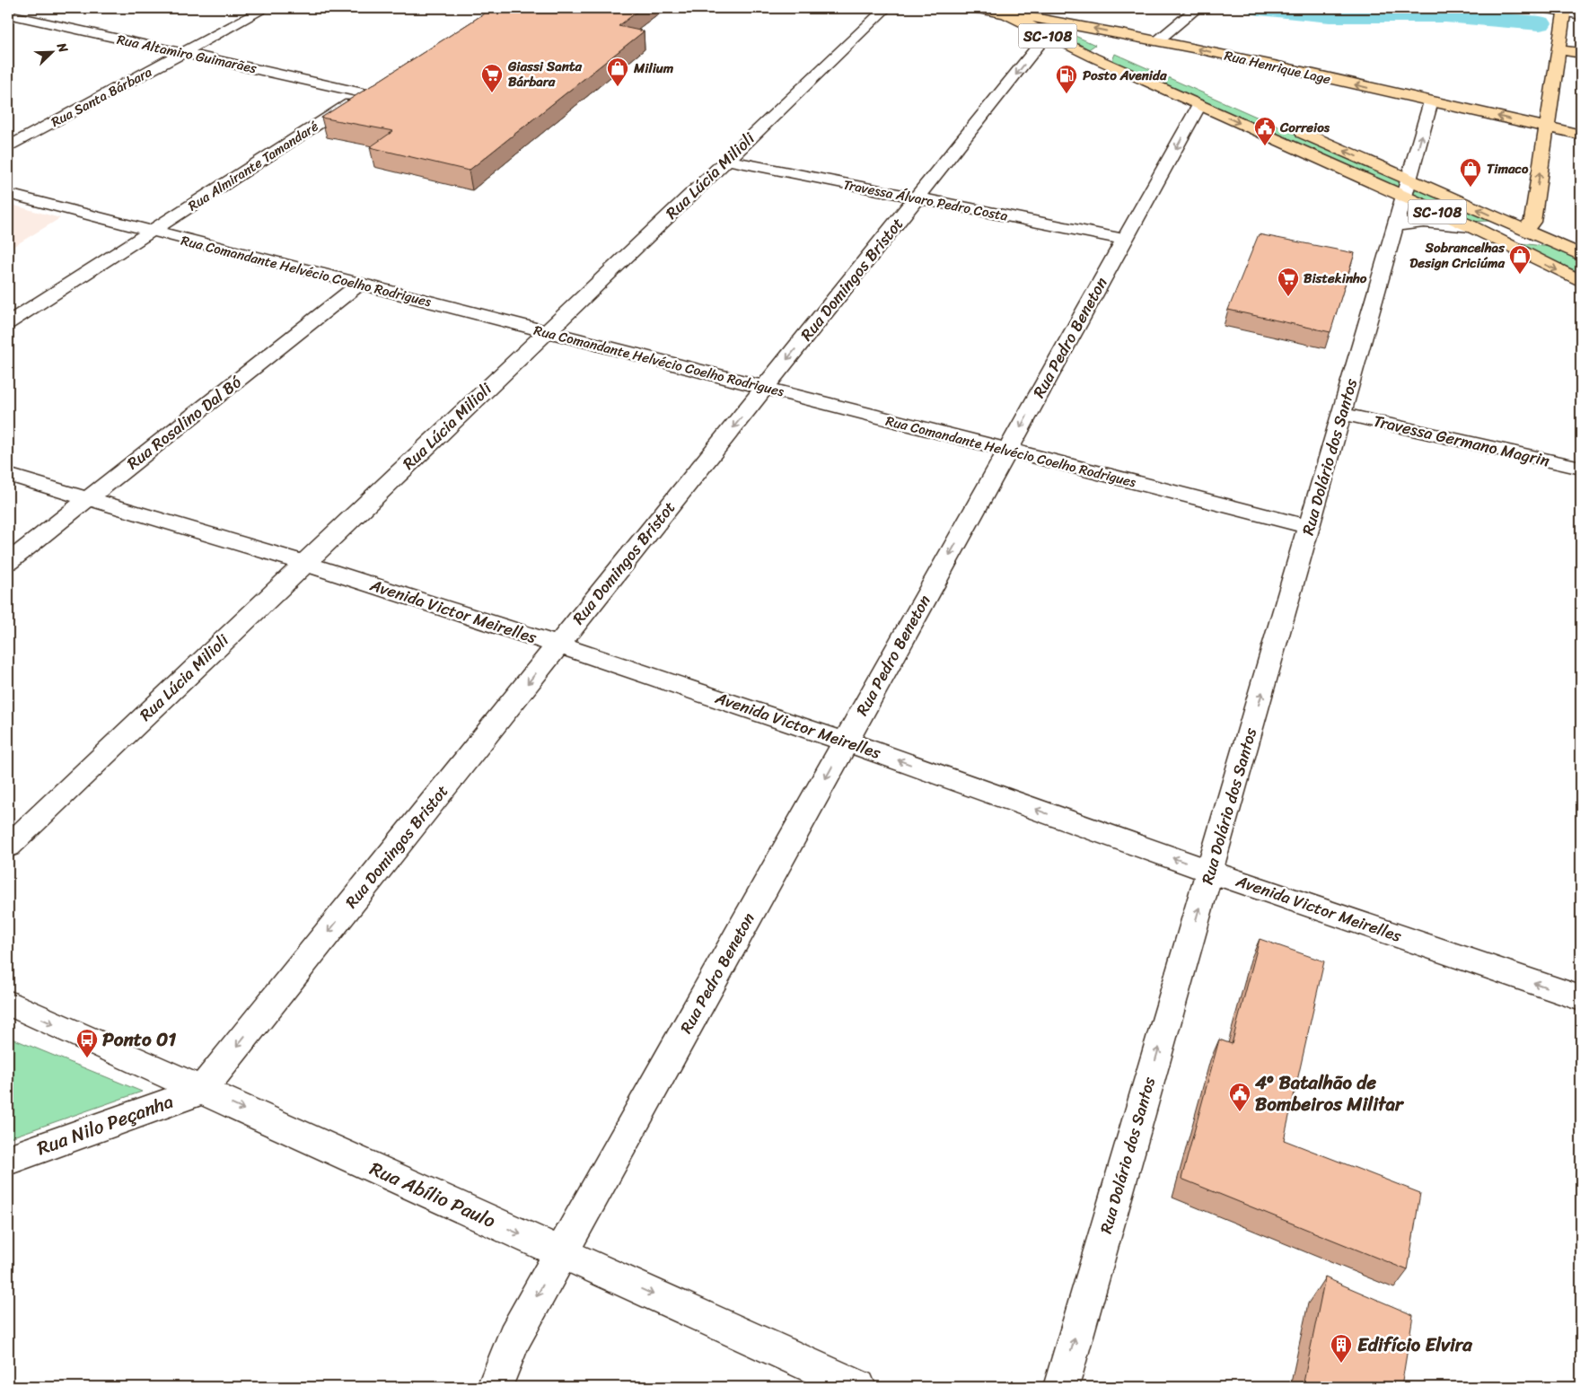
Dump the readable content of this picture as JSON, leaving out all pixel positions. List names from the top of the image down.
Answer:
{
  "streets": {
    "main road": ["SC-108", "Rua Henrique Lage"],
    "street": [
      "Rua Altamiro Guimarães",
      "Rua Santa Bárbara",
      "Rua Almirante Tamandaré",
      "Rua Lúcia Milioli",
      "Travessa Álvaro Pedro Costa",
      "Rua Comandante Helvécio Coelho Rodrigues",
      "Rua Domingos Bristot",
      "Rua Pedro Beneton",
      "Rua Rosalino Dal Bó",
      "Travessa Germano Magrin",
      "Rua Dolário dos Santos",
      "Avenida Victor Meirelles",
      "Rua Nilo Peçanha",
      "Rua Abílio Paulo"
    ]
  },
  "crossings": [
    ["SC-108", "Rua Henrique Lage"],
    ["SC-108", "Rua Domingos Bristot"],
    ["SC-108", "Rua Pedro Beneton"],
    ["SC-108", "Rua Dolário dos Santos"],
    ["Rua Altamiro Guimarães", "Rua Santa Bárbara"],
    ["Rua Altamiro Guimarães", "Rua Almirante Tamandaré"],
    ["Rua Henrique Lage", "Rua Dolário dos Santos"],
    ["Rua Almirante Tamandaré", "Rua Comandante Helvécio Coelho Rodrigues"],
    ["Rua Lúcia Milioli", "Travessa Álvaro Pedro Costa"],
    ["Rua Lúcia Milioli", "Rua Comandante Helvécio Coelho Rodrigues"],
    ["Rua Lúcia Milioli", "Avenida Victor Meirelles"],
    ["Travessa Álvaro Pedro Costa", "Rua Domingos Bristot"],
    ["Travessa Álvaro Pedro Costa", "Rua Pedro Beneton"],
    ["Rua Comandante Helvécio Coelho Rodrigues", "Rua Domingos Bristot"],
    ["Rua Comandante Helvécio Coelho Rodrigues", "Rua Pedro Beneton"],
    ["Rua Comandante Helvécio Coelho Rodrigues", "Rua Rosalino Dal Bó"],
    ["Rua Comandante Helvécio Coelho Rodrigues", "Rua Dolário dos Santos"],
    ["Rua Domingos Bristot", "Avenida Victor Meirelles"],
    ["Rua Domingos Bristot", "Rua Nilo Peçanha"],
    ["Rua Domingos Bristot", "Rua Abílio Paulo"],
    ["Rua Pedro Beneton", "Avenida Victor Meirelles"],
    ["Rua Pedro Beneton", "Rua Abílio Paulo"],
    ["Rua Rosalino Dal Bó", "Avenida Victor Meirelles"],
    ["Travessa Germano Magrin", "Rua Dolário dos Santos"],
    ["Rua Dolário dos Santos", "Avenida Victor Meirelles"],
    ["Rua Nilo Peçanha", "Rua Abílio Paulo"]
  ],
  "one_way": [
    "Rua Domingos Bristot",
    "Rua Pedro Beneton",
    "Rua Dolário dos Santos",
    "Avenida Victor Meirelles",
    "Rua Abílio Paulo"
  ],
  "places": {
    "shop": ["Milium", "Timaco", "Sobrancelhas Design Criciúma"],
    "supermarket": ["Giassi Santa Bárbara", "Bistekinho"],
    "fuel station": ["Posto Avenida"],
    "public building": ["Correios", "4º Batalhão de Bombeiros Militar"],
    "bus stop": ["Ponto 01"],
    "building": ["Edifício Elvira"]
  },
  "north": "top right"
}
